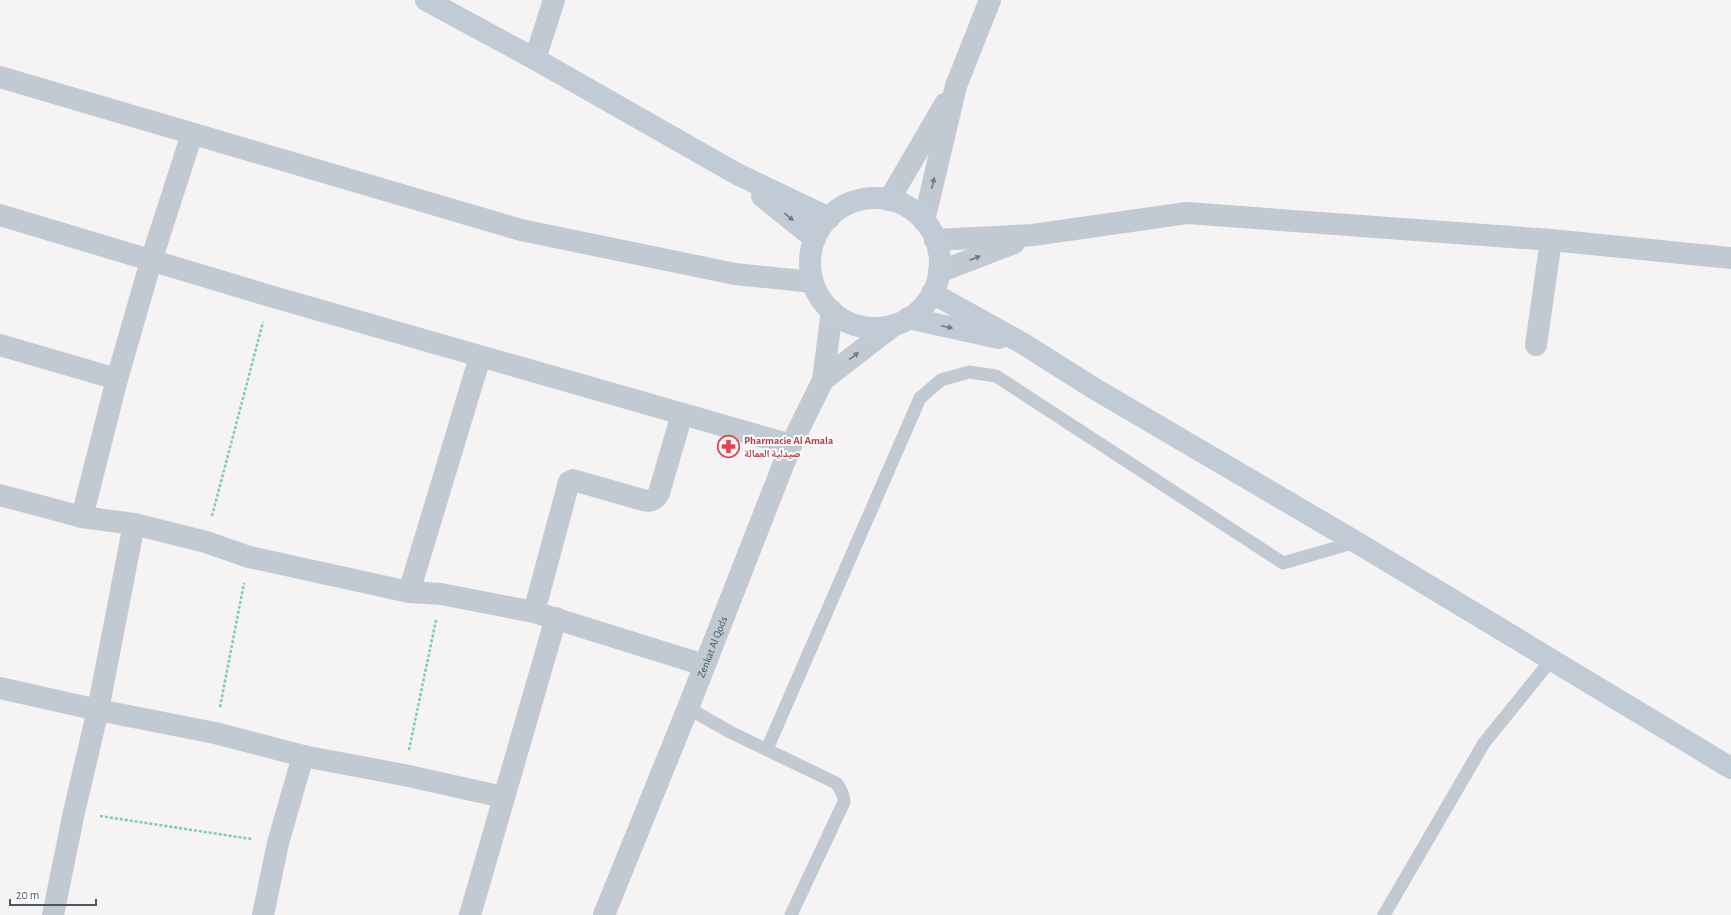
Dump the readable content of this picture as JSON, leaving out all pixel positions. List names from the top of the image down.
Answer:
{
  "streets": {
    "street": ["Zenkat Al Qods"]
  },
  "places": {
    "pharmacy": ["Pharmacie Al Amala صيدلية العمالة"]
  },
  "scale_bar": "20 m"
}
